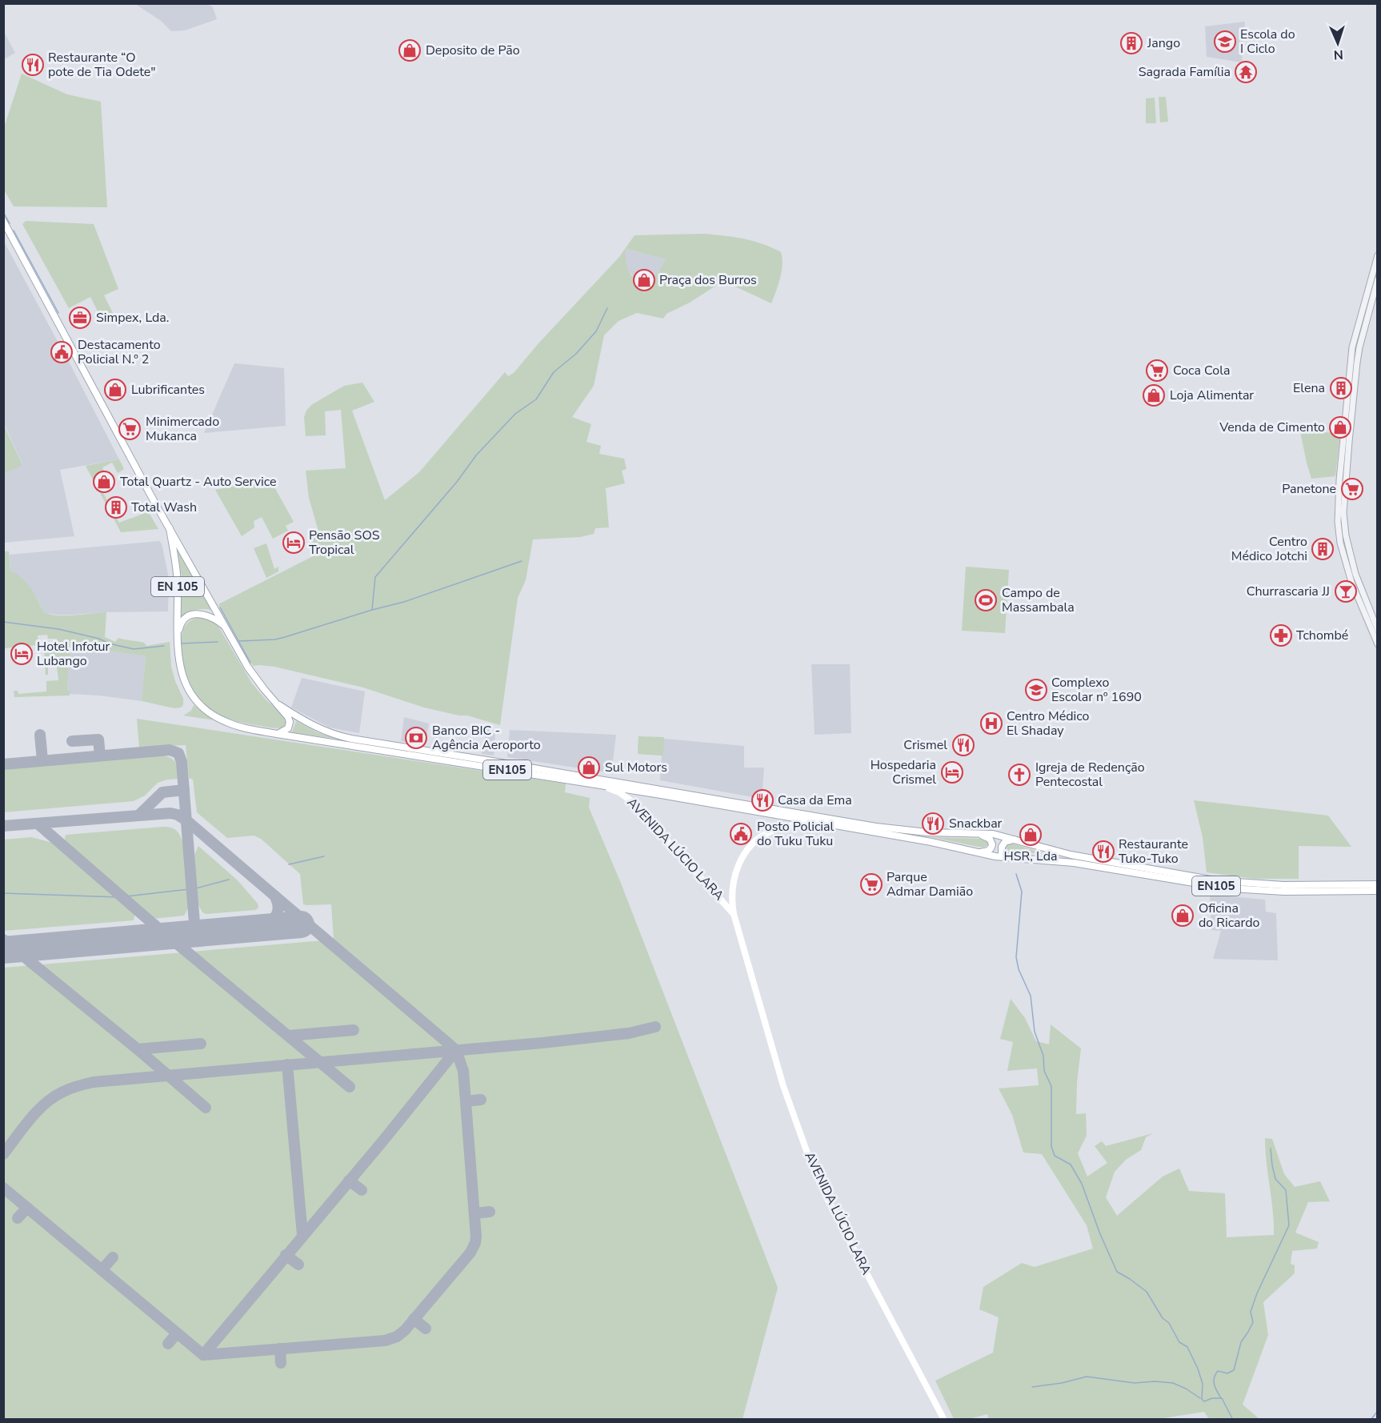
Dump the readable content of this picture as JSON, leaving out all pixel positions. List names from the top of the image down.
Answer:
{
  "streets": {
    "main road": ["EN 105", "EN105", "AVENIDA LÚCIO LARA"]
  },
  "crossings": [
    ["EN 105", "EN105"],
    ["EN105", "AVENIDA LÚCIO LARA"]
  ],
  "places": {
    "school or university": ["Escola do I Ciclo", "Complexo Escolar nº 1690"],
    "building": [
      "Jango",
      "Elena",
      "Total Wash",
      "Centro Médico Jotchi"
    ],
    "shop": [
      "Deposito de Pão",
      "Praça dos Burros",
      "Lubrificantes",
      "Loja Alimentar",
      "Venda de Cimento",
      "Total Quartz - Auto Service",
      "Sul Motors",
      "HSR, Lda",
      "Oficina do Ricardo"
    ],
    "restaurant": [
      "Restaurante “O pote de Tia Odete\"",
      "Crismel",
      "Casa da Ema",
      "Snackbar",
      "Restaurante Tuko-Tuko"
    ],
    "temple": ["Sagrada Família"],
    "office": ["Simpex, Lda."],
    "public building": ["Destacamento Policial N.º 2", "Posto Policial do Tuku Tuku"],
    "supermarket": [
      "Coca Cola",
      "Minimercado Mukanca",
      "Panetone",
      "Parque Admar Damião"
    ],
    "hotel": ["Pensão SOS Tropical", "Hotel Infotur Lubango", "Hospedaria Crismel"],
    "bar": ["Churrascaria JJ"],
    "sports": ["Campo de Massambala"],
    "pharmacy": ["Tchombé"],
    "hospital": ["Centro Médico El Shaday"],
    "bank": ["Banco BIC - Agência Aeroporto"],
    "church": ["Igreja de Redenção Pentecostal"]
  },
  "north": "bottom"
}
